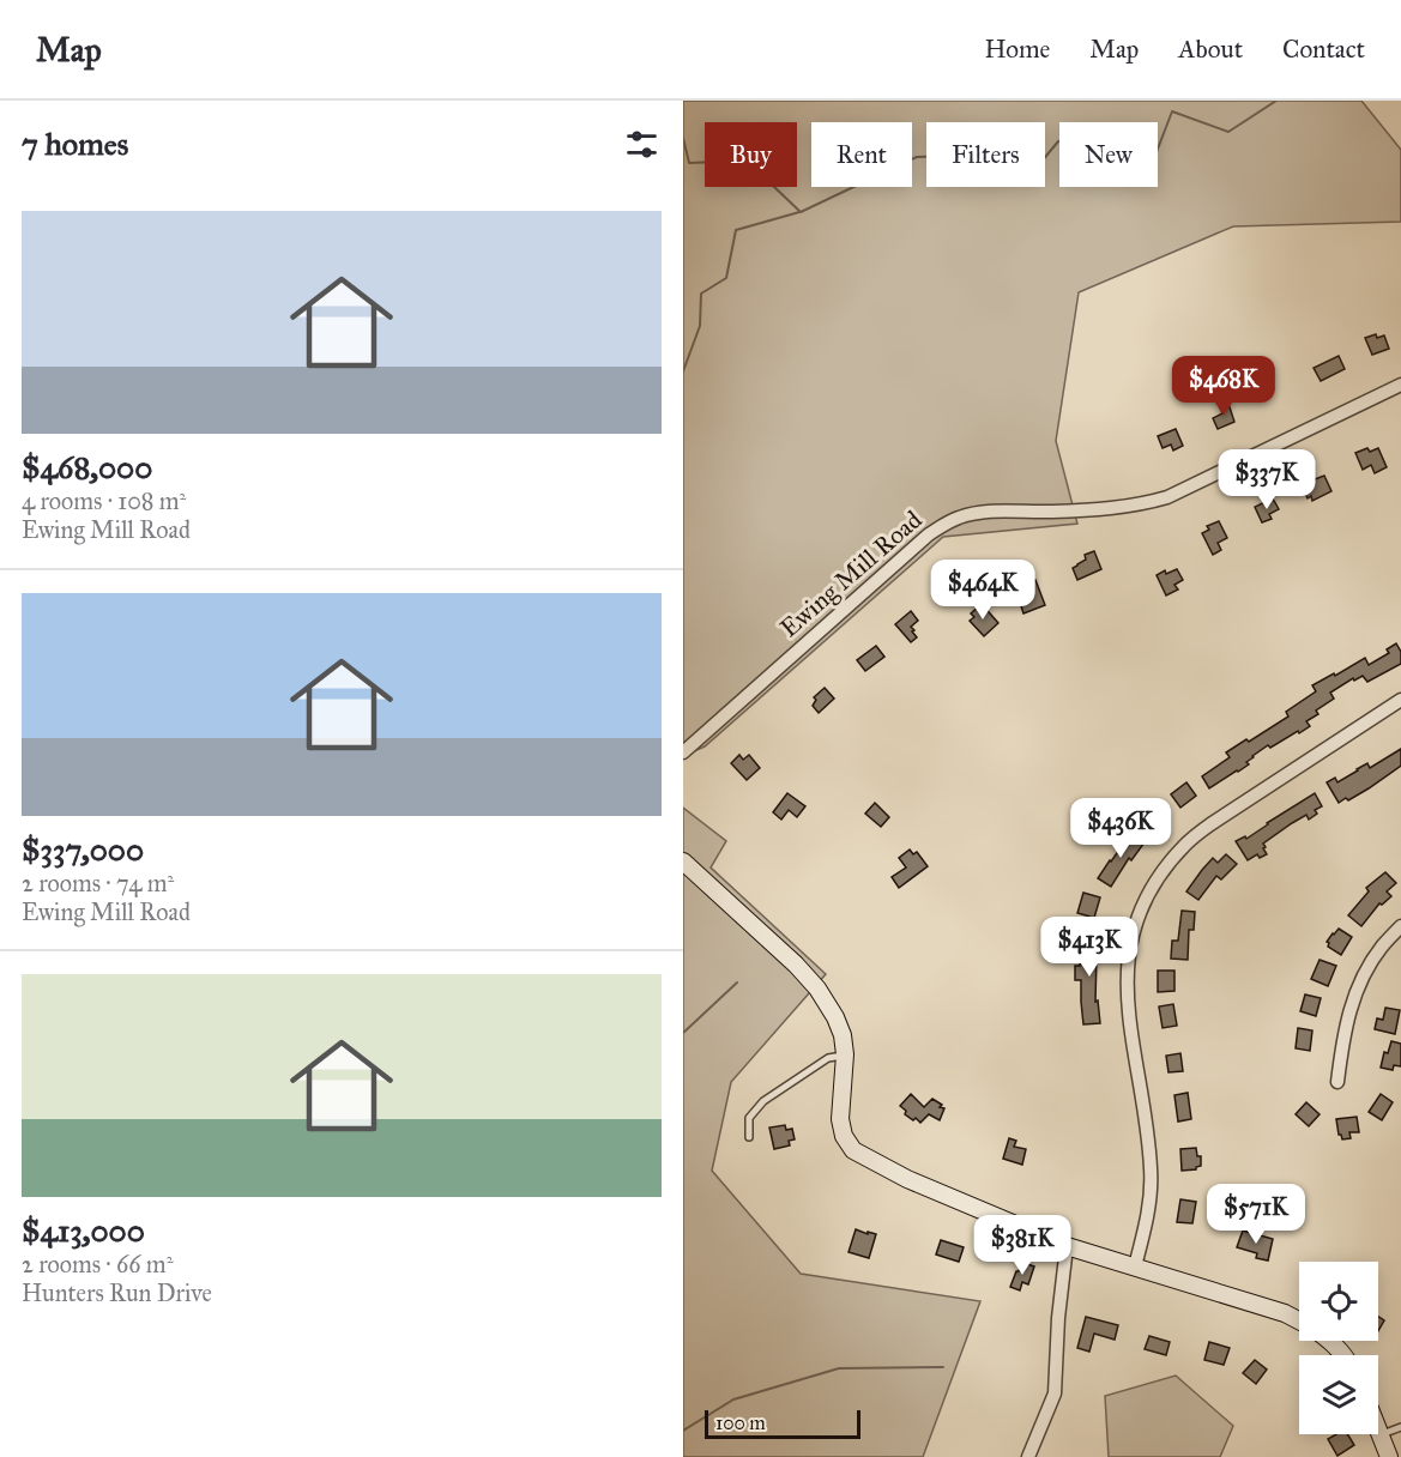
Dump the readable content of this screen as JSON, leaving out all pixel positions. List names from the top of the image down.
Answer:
{
  "streets": {
    "street": ["Ewing Mill Road"]
  },
  "scale_bar": "100 m",
  "page": {
    "header": "Map",
    "nav": [
      "Home",
      "Map",
      "About",
      "Contact"
    ],
    "heading": "7 homes",
    "chip": [
      "Buy",
      "Rent",
      "Filters",
      "New"
    ],
    "list": [
      {
        "name": "$468,000",
        "note": "4 rooms · 108 m² · Ewing Mill Road"
      },
      {
        "name": "$337,000",
        "note": "2 rooms · 74 m² · Ewing Mill Road"
      },
      {
        "name": "$413,000",
        "note": "2 rooms · 66 m² · Hunters Run Drive"
      }
    ],
    "price": [
      "$468K",
      "$337K",
      "$464K",
      "$436K",
      "$413K",
      "$571K",
      "$381K"
    ],
    "scale": "100 m"
  }
}
